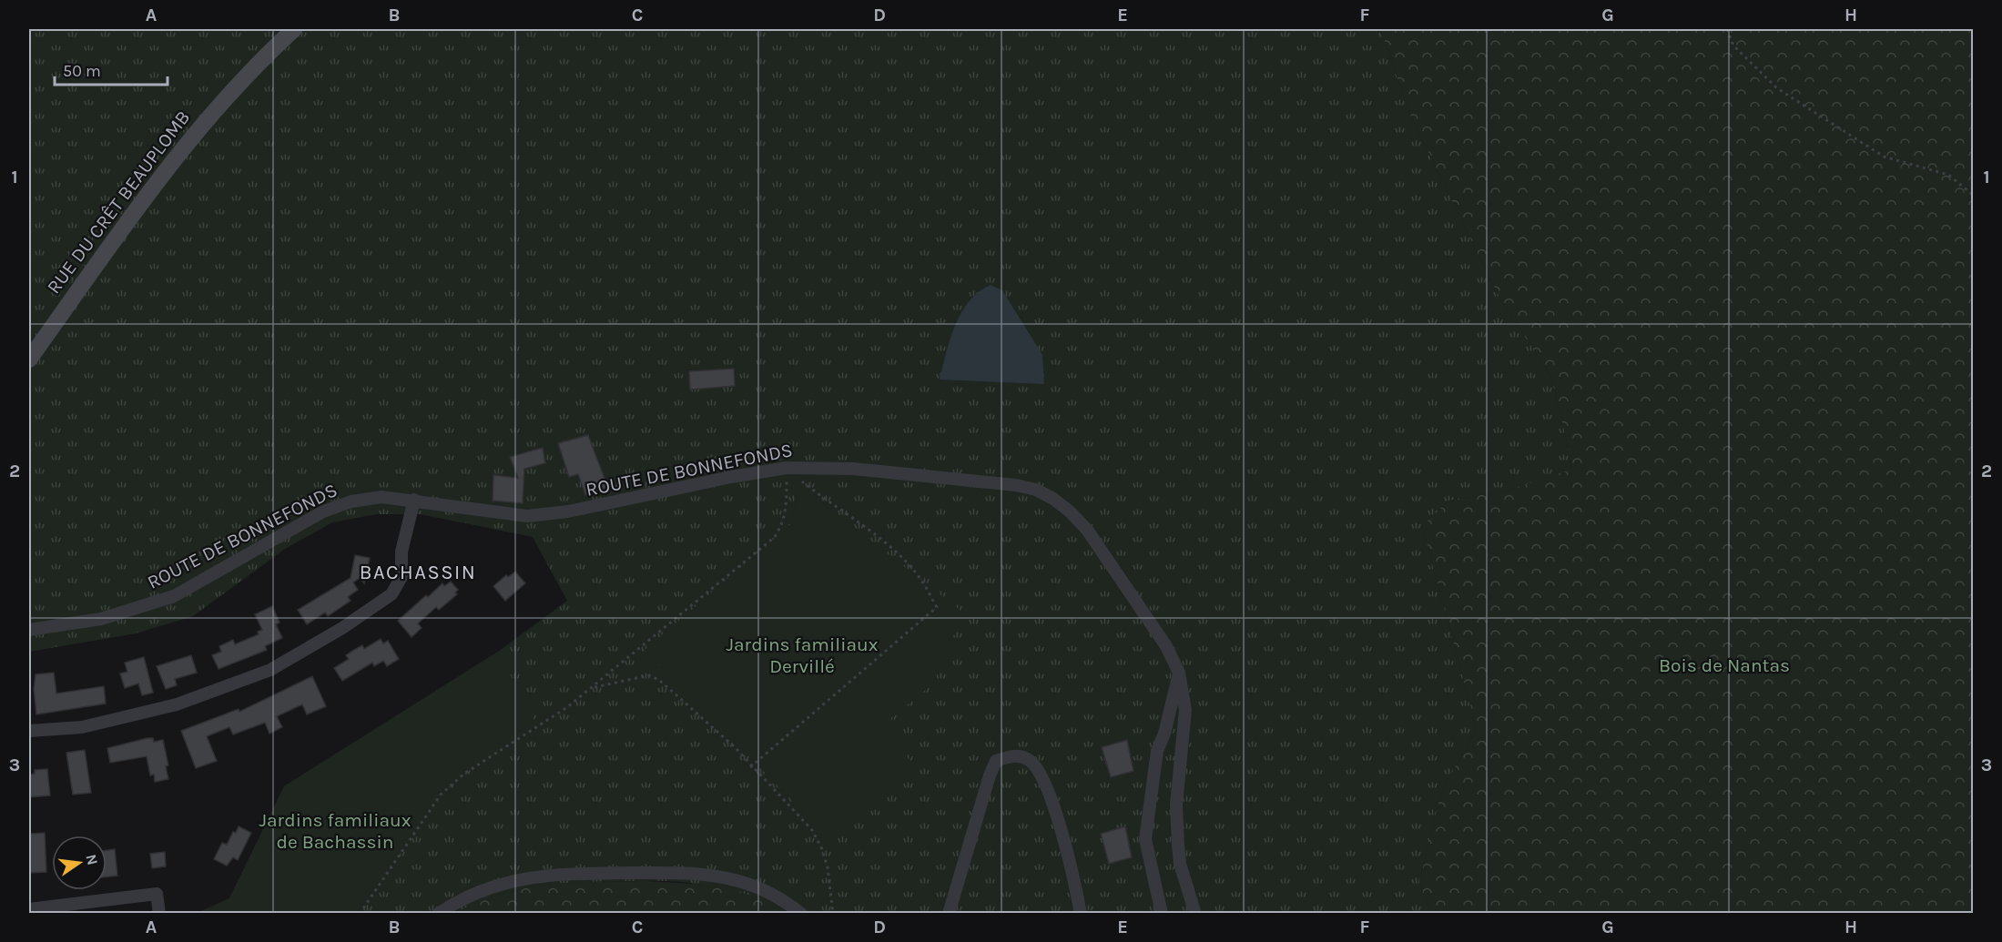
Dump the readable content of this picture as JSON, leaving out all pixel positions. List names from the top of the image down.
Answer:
{
  "streets": {
    "street": ["RUE DU CRÊT BEAUPLOMB", "ROUTE DE BONNEFONDS"]
  },
  "districts": ["BACHASSIN"],
  "parks": ["Jardins familiaux Dervillé", "Bois de Nantas", "Jardins familiaux de Bachassin"],
  "scale_bar": "50 m",
  "north": "right",
  "grid": {
    "columns": [
      "A",
      "B",
      "C",
      "D",
      "E",
      "F",
      "G",
      "H"
    ],
    "rows": ["1", "2", "3"]
  }
}
